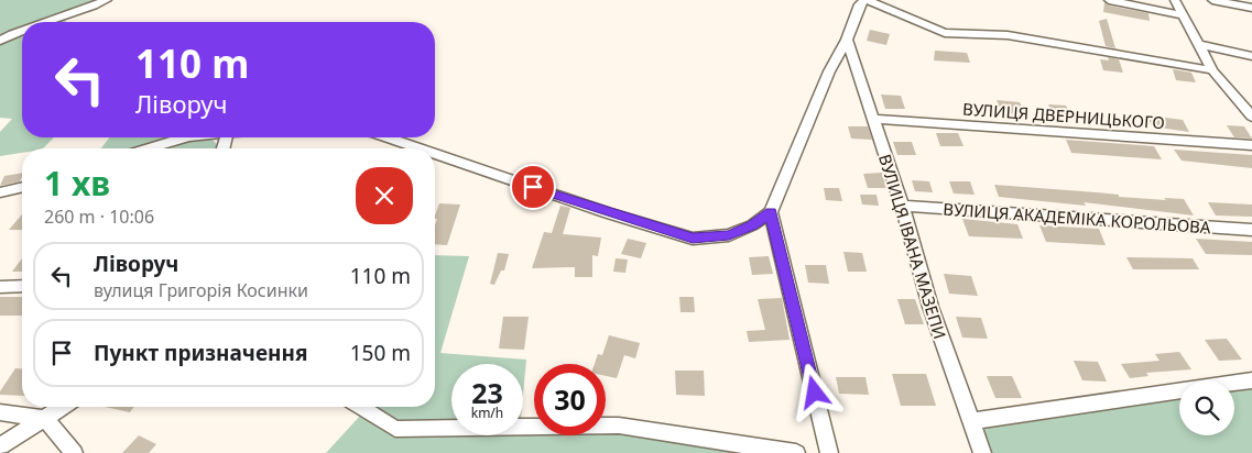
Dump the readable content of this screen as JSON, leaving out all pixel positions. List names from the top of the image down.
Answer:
{
  "streets": {
    "street": ["ВУЛИЦЯ ДВЕРНИЦЬКОГО", "ВУЛИЦЯ АКАДЕМІКА КОРОЛЬОВА", "ВУЛИЦЯ ІВАНА МАЗЕПИ"]
  },
  "crossings": [
    ["ВУЛИЦЯ ДВЕРНИЦЬКОГО", "ВУЛИЦЯ ІВАНА МАЗЕПИ"],
    ["ВУЛИЦЯ АКАДЕМІКА КОРОЛЬОВА", "ВУЛИЦЯ ІВАНА МАЗЕПИ"]
  ],
  "page": {
    "turn": ["110 m", "Ліворуч"],
    "heading": ["1 хв", "260 m · 10:06"],
    "list": [
      {
        "name": "Ліворуч",
        "note": "вулиця Григорія Косинки",
        "value": "110 m"
      },
      {
        "name": "Пункт призначення",
        "value": "150 m"
      }
    ],
    "speed": "23 km/h",
    "limit": "30"
  }
}
